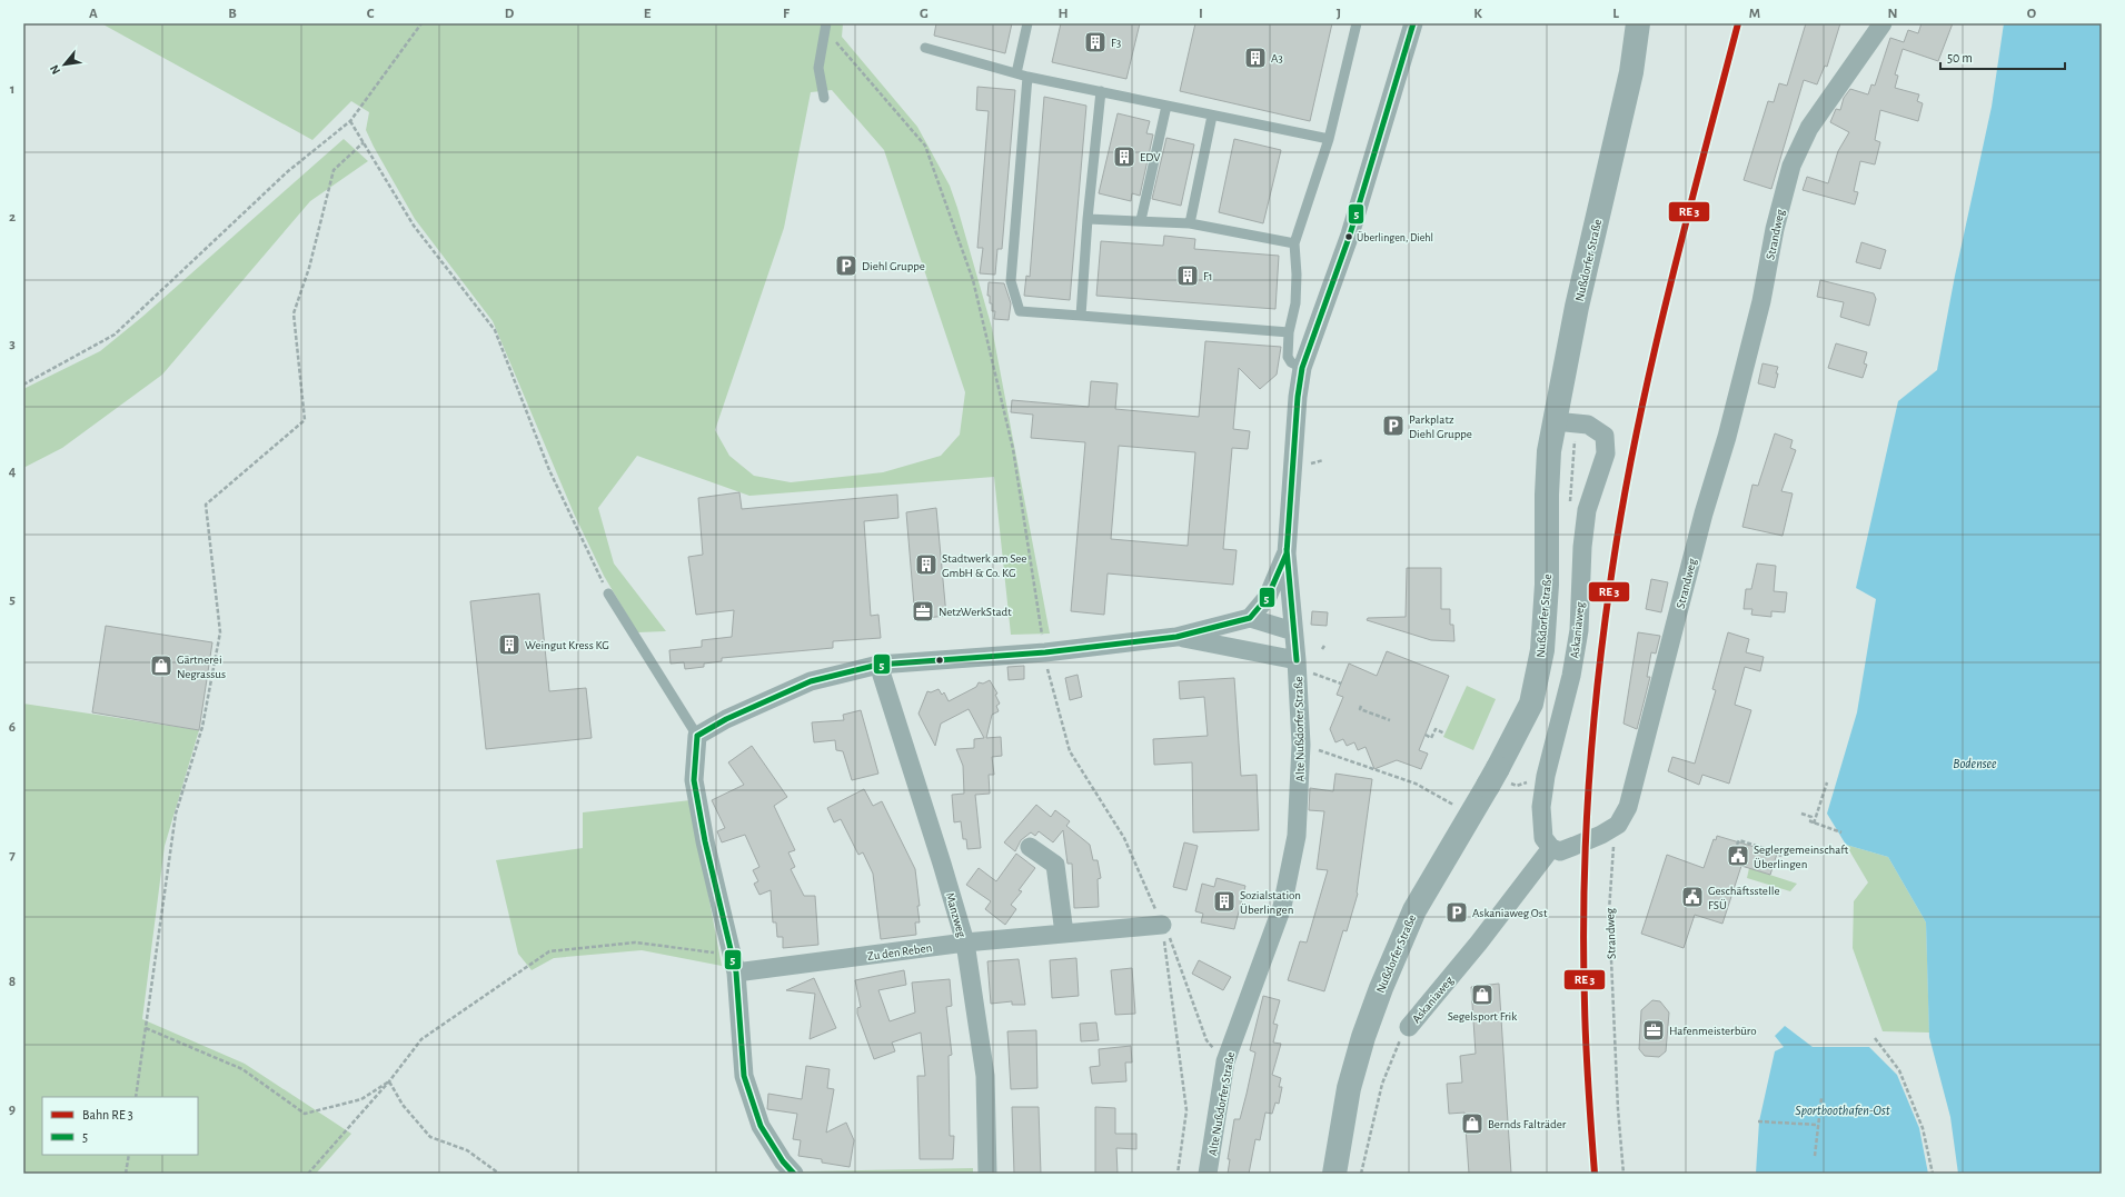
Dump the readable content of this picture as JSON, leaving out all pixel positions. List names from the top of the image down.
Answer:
{
  "streets": {
    "street": [
      "Strandweg",
      "Nußdorfer Straße",
      "Askaniaweg",
      "Alte Nußdorfer Straße",
      "Manzweg",
      "Zu den Reben"
    ]
  },
  "crossings": [
    ["Nußdorfer Straße", "Askaniaweg"],
    ["Manzweg", "Zu den Reben"]
  ],
  "water": ["Bodensee", "Sportboothafen-Ost"],
  "places": {
    "building": [
      "F3",
      "A3",
      "EDV",
      "F1",
      "Stadtwerk am See GmbH & Co. KG",
      "Weingut Kress KG",
      "Sozialstation Überlingen"
    ],
    "other": ["Überlingen, Diehl"],
    "parking": ["Diehl Gruppe", "Parkplatz Diehl Gruppe", "Askaniaweg Ost"],
    "office": ["NetzWerkStadt", "Hafenmeisterbüro"],
    "shop": ["Gärtnerei Negrassus", "Segelsport Frik", "Bernds Falträder"],
    "public building": ["Seglergemeinschaft Überlingen", "Geschäftsstelle FSÜ"]
  },
  "lines": ["transit line 5"],
  "legend": ["Bahn RE 3", "5"],
  "scale_bar": "50 m",
  "north": "bottom left",
  "grid": {
    "columns": [
      "A",
      "B",
      "C",
      "D",
      "E",
      "F",
      "G",
      "H",
      "I",
      "J",
      "K",
      "L",
      "M",
      "N",
      "O"
    ],
    "rows": [
      "1",
      "2",
      "3",
      "4",
      "5",
      "6",
      "7",
      "8",
      "9"
    ]
  }
}
